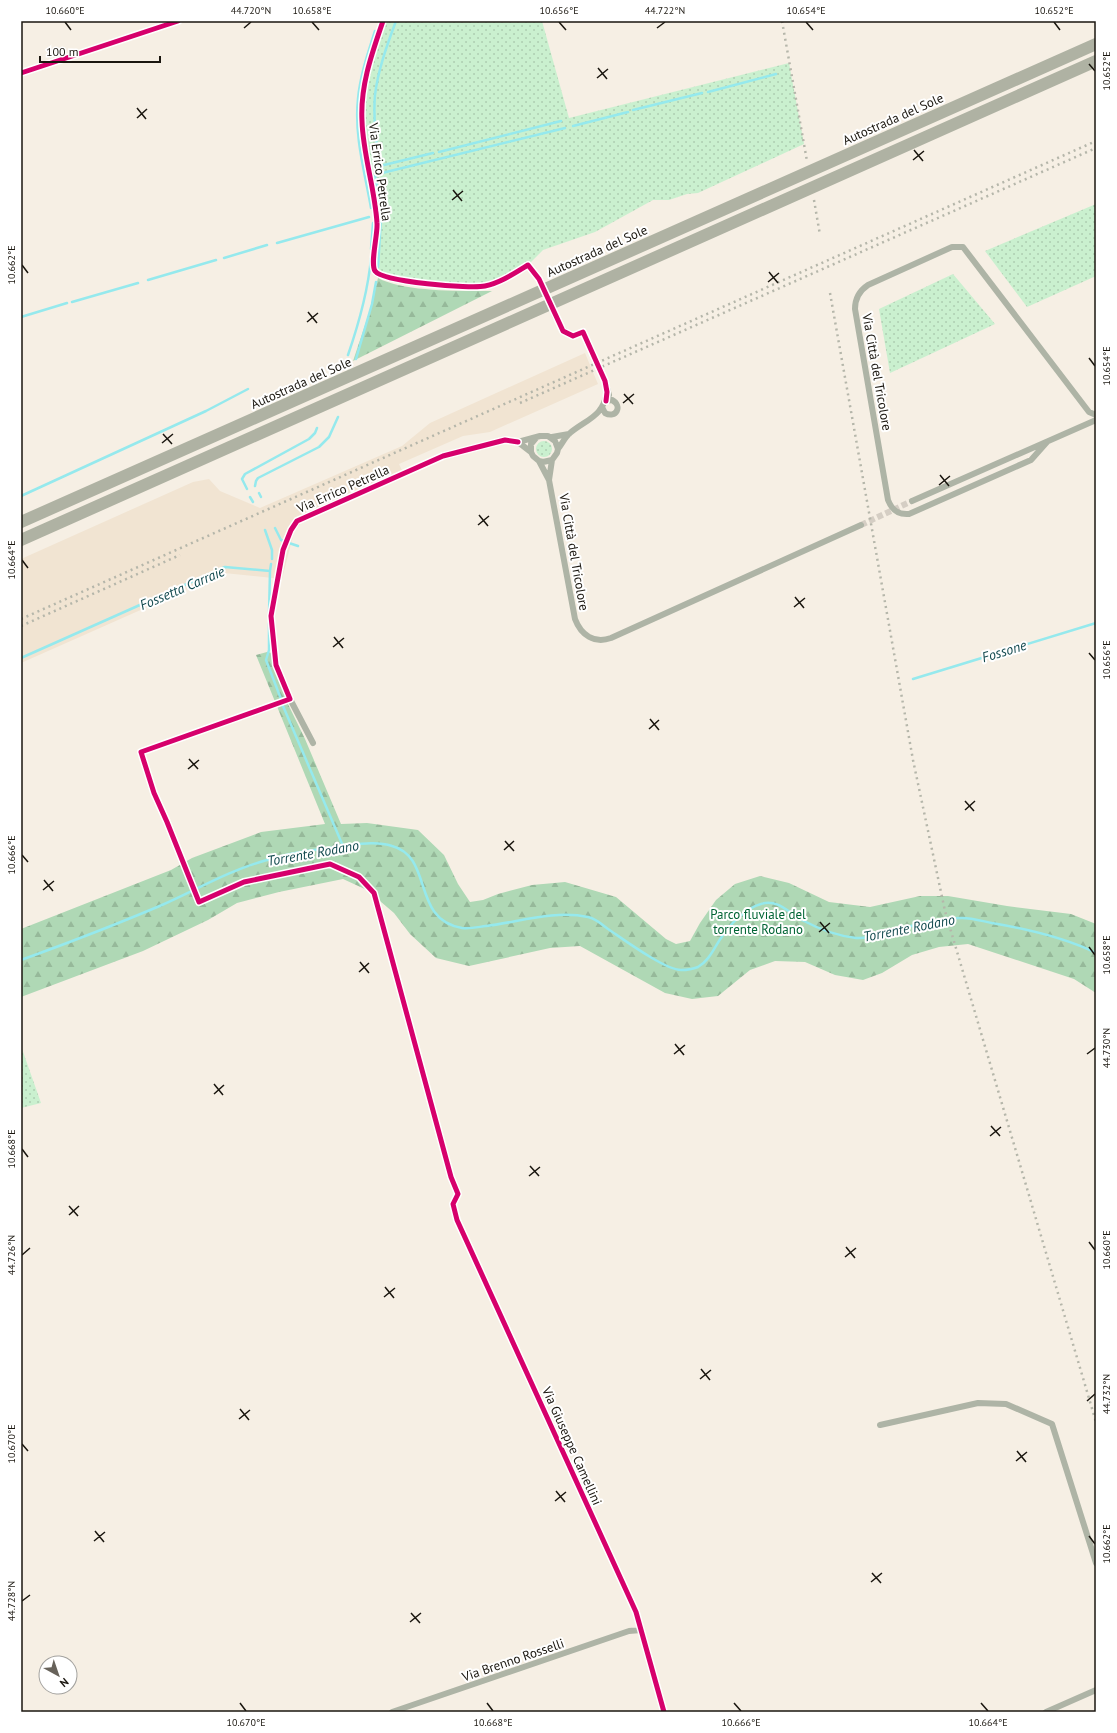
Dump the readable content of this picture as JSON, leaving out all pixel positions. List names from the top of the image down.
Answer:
{
  "streets": {
    "highway": ["Autostrada del Sole"],
    "street": [
      "Via Errico Petrella",
      "Via Città del Tricolore",
      "Via Giuseppe Camellini",
      "Via Brenno Rosselli"
    ]
  },
  "crossings": [
    ["Via Giuseppe Camellini", "Via Brenno Rosselli"]
  ],
  "water": ["Fossetta Carraie", "Fossone", "Torrente Rodano"],
  "parks": ["Parco fluviale del torrente Rodano"],
  "scale_bar": "100 m",
  "north": "bottom right",
  "coordinates": [
    "10.660°E",
    "44.720°N",
    "10.658°E",
    "10.656°E",
    "44.722°N",
    "10.654°E",
    "10.652°E",
    "10.662°E",
    "10.664°E",
    "10.666°E",
    "44.730°N",
    "10.668°E",
    "44.726°N",
    "44.732°N",
    "10.670°E",
    "44.728°N"
  ]
}
